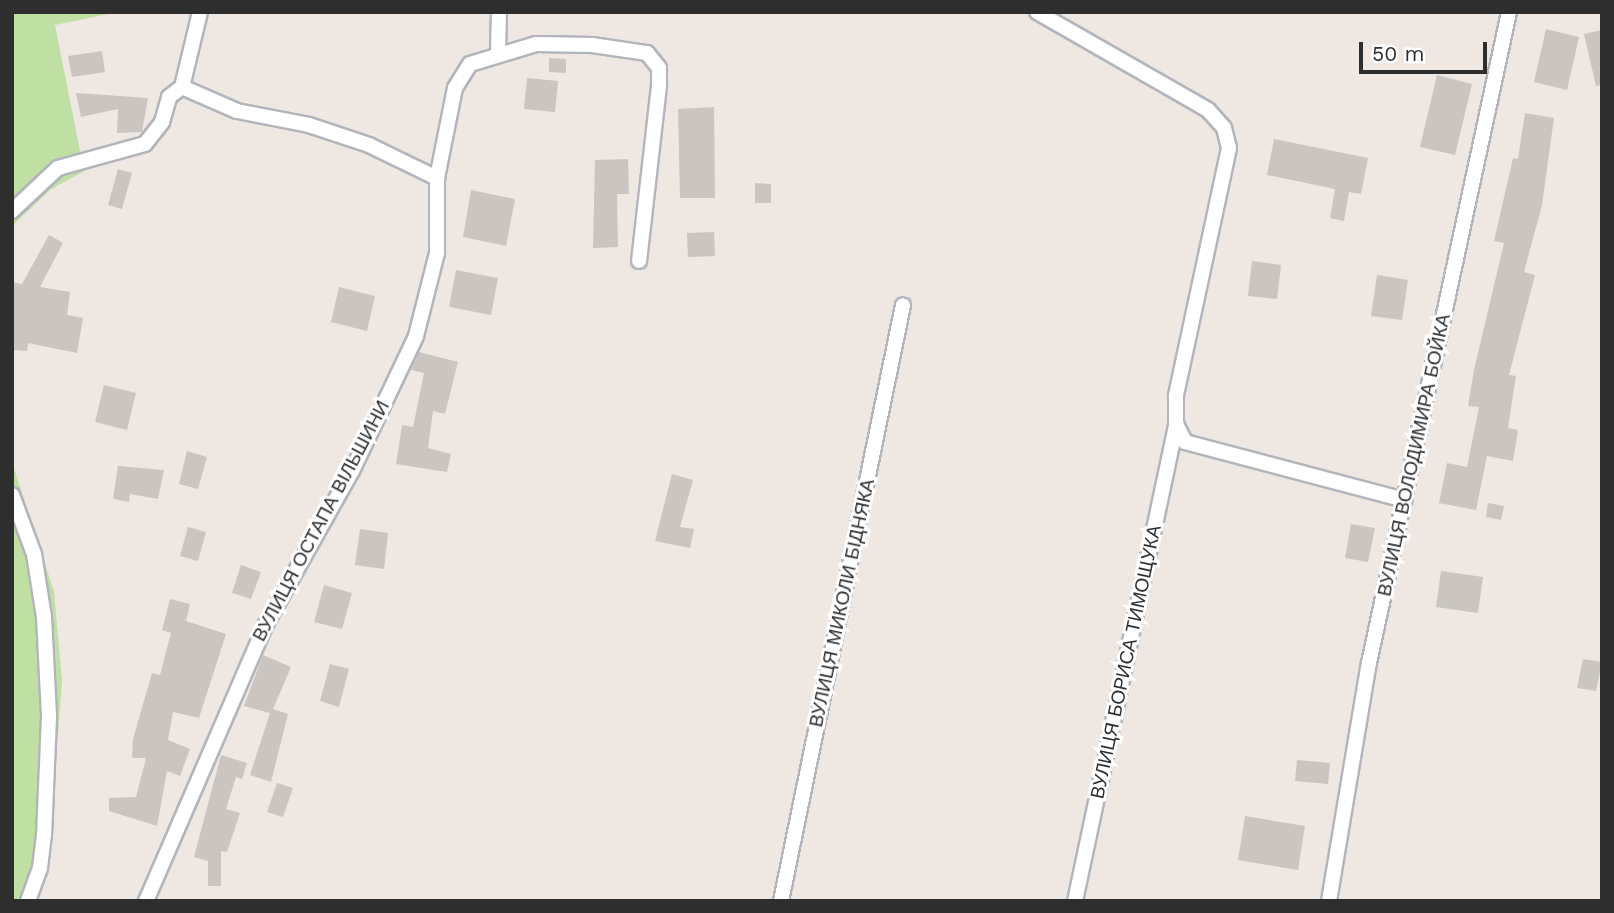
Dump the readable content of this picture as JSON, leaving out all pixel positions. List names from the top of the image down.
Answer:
{
  "streets": {
    "street": [
      "ВУЛИЦЯ ВОЛОДИМИРА БОЙКА",
      "ВУЛИЦЯ ОСТАПА ВІЛЬШИНИ",
      "ВУЛИЦЯ МИКОЛИ БІДНЯКА",
      "ВУЛИЦЯ БОРИСА ТИМОЩУКА"
    ]
  },
  "scale_bar": "50 m"
}
